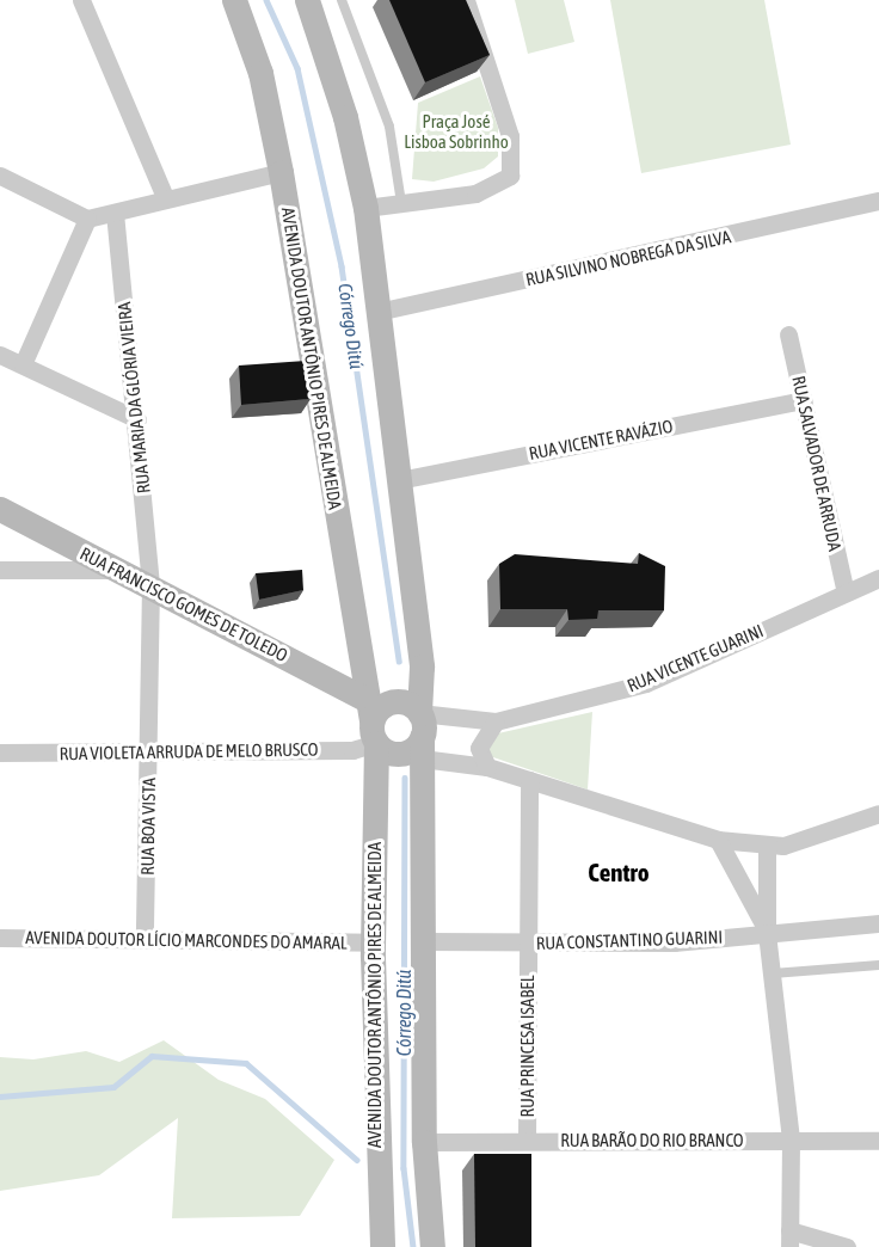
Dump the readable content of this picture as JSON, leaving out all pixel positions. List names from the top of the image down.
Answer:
{
  "streets": {
    "main road": ["AVENIDA DOUTOR ANTÔNIO PIRES DE ALMEIDA", "RUA FRANCISCO GOMES DE TOLEDO"],
    "street": [
      "RUA SILVINO NOBREGA DA SILVA",
      "RUA MARIA DA GLÓRIA VIEIRA",
      "RUA VICENTE RAVÁZIO",
      "RUA SALVADOR DE ARRUDA",
      "RUA VICENTE GUARINI",
      "RUA VIOLETA ARRUDA DE MELO BRUSCO",
      "RUA BOA VISTA",
      "AVENIDA DOUTOR LÍCIO MARCONDES DO AMARAL",
      "RUA CONSTANTINO GUARINI",
      "RUA PRINCESA ISABEL",
      "RUA BARÃO DO RIO BRANCO"
    ]
  },
  "crossings": [
    ["AVENIDA DOUTOR ANTÔNIO PIRES DE ALMEIDA", "RUA FRANCISCO GOMES DE TOLEDO"],
    ["AVENIDA DOUTOR ANTÔNIO PIRES DE ALMEIDA", "RUA VIOLETA ARRUDA DE MELO BRUSCO"],
    ["AVENIDA DOUTOR ANTÔNIO PIRES DE ALMEIDA", "AVENIDA DOUTOR LÍCIO MARCONDES DO AMARAL"],
    ["RUA MARIA DA GLÓRIA VIEIRA", "RUA FRANCISCO GOMES DE TOLEDO"],
    ["RUA MARIA DA GLÓRIA VIEIRA", "RUA BOA VISTA"],
    ["RUA VICENTE RAVÁZIO", "RUA SALVADOR DE ARRUDA"],
    ["RUA SALVADOR DE ARRUDA", "RUA VICENTE GUARINI"],
    ["RUA FRANCISCO GOMES DE TOLEDO", "RUA VIOLETA ARRUDA DE MELO BRUSCO"],
    ["RUA FRANCISCO GOMES DE TOLEDO", "RUA BOA VISTA"],
    ["RUA VIOLETA ARRUDA DE MELO BRUSCO", "RUA BOA VISTA"],
    ["RUA BOA VISTA", "AVENIDA DOUTOR LÍCIO MARCONDES DO AMARAL"],
    ["RUA CONSTANTINO GUARINI", "RUA PRINCESA ISABEL"],
    ["RUA PRINCESA ISABEL", "RUA BARÃO DO RIO BRANCO"]
  ],
  "districts": ["Centro"],
  "water": ["Córrego Ditú"],
  "parks": ["Praça José Lisboa Sobrinho"]
}
